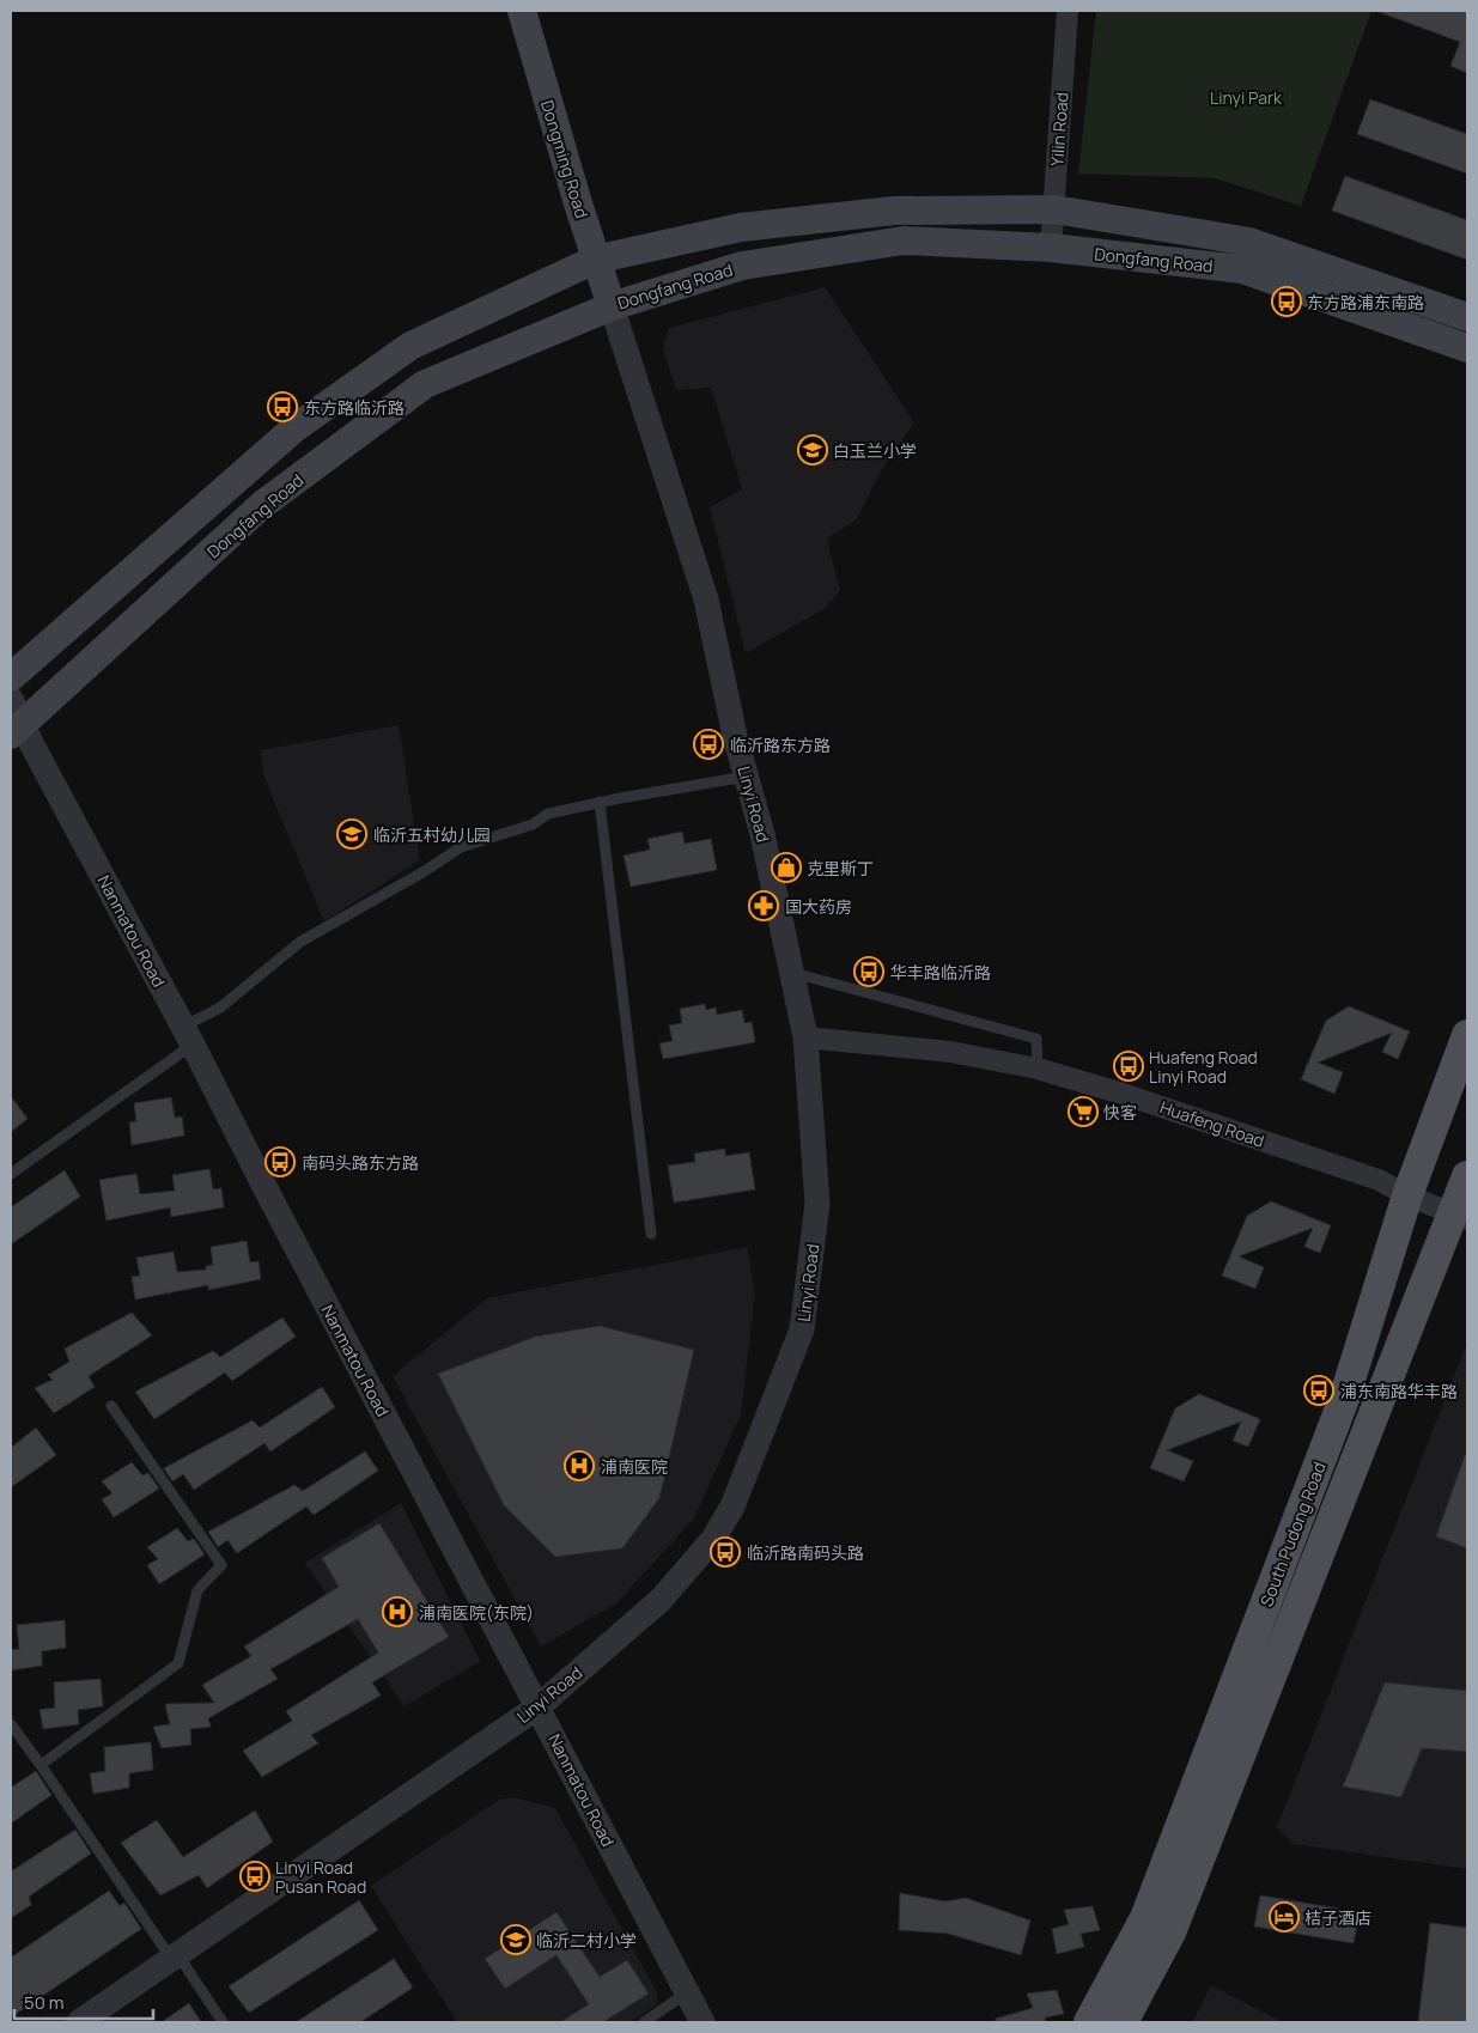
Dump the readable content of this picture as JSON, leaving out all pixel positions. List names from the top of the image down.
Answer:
{
  "streets": {
    "main road": ["Dongming Road", "Dongfang Road", "South Pudong Road"],
    "street": [
      "Yilin Road",
      "Linyi Road",
      "Nanmatou Road",
      "Huafeng Road"
    ]
  },
  "crossings": [
    ["Yilin Road", "Dongfang Road"],
    ["Dongming Road", "Dongfang Road"],
    ["Dongming Road", "Linyi Road"],
    ["Dongfang Road", "Linyi Road"],
    ["Dongfang Road", "Nanmatou Road"],
    ["Linyi Road", "Nanmatou Road"],
    ["Linyi Road", "Huafeng Road"],
    ["Huafeng Road", "South Pudong Road"]
  ],
  "parks": ["Linyi Park"],
  "places": {
    "bus stop": [
      "东方路浦东南路",
      "东方路临沂路",
      "临沂路东方路",
      "华丰路临沂路",
      "Huafeng Road Linyi Road",
      "南码头路东方路",
      "浦东南路华丰路",
      "临沂路南码头路",
      "Linyi Road Pusan Road"
    ],
    "school or university": ["白玉兰小学", "临沂五村幼儿园", "临沂二村小学"],
    "shop": ["克里斯丁"],
    "pharmacy": ["国大药房"],
    "supermarket": ["快客"],
    "hospital": ["浦南医院", "浦南医院(东院)"],
    "hotel": ["桔子酒店"]
  },
  "scale_bar": "50 m"
}
